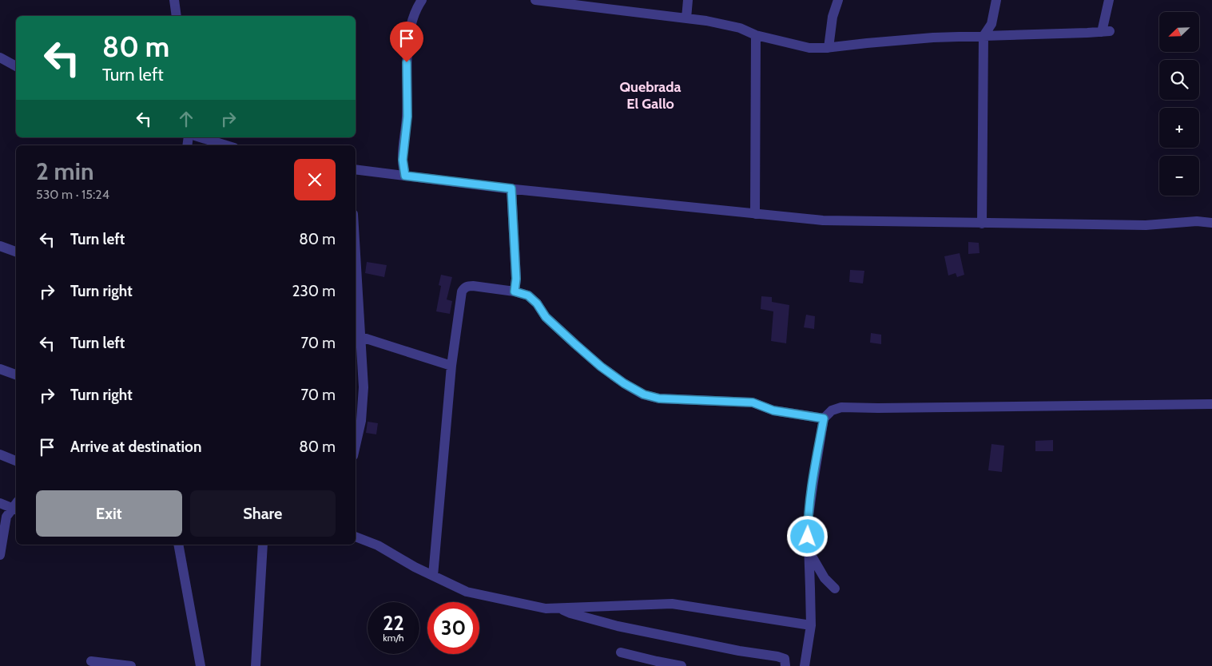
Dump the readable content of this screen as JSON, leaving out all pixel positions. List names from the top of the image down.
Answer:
{
  "districts": ["Quebrada El Gallo"],
  "north": "bottom left",
  "page": {
    "map_buttons": ["+", "−"],
    "turn": ["80 m", "Turn left"],
    "heading": ["2 min", "530 m · 15:24"],
    "list": [
      {
        "name": "Turn left",
        "value": "80 m"
      },
      {
        "name": "Turn right",
        "value": "230 m"
      },
      {
        "name": "Turn left",
        "value": "70 m"
      },
      {
        "name": "Turn right",
        "value": "70 m"
      },
      {
        "name": "Arrive at destination",
        "value": "80 m"
      }
    ],
    "buttons": ["Exit", "Share"],
    "speed": "22 km/h",
    "limit": "30"
  }
}
